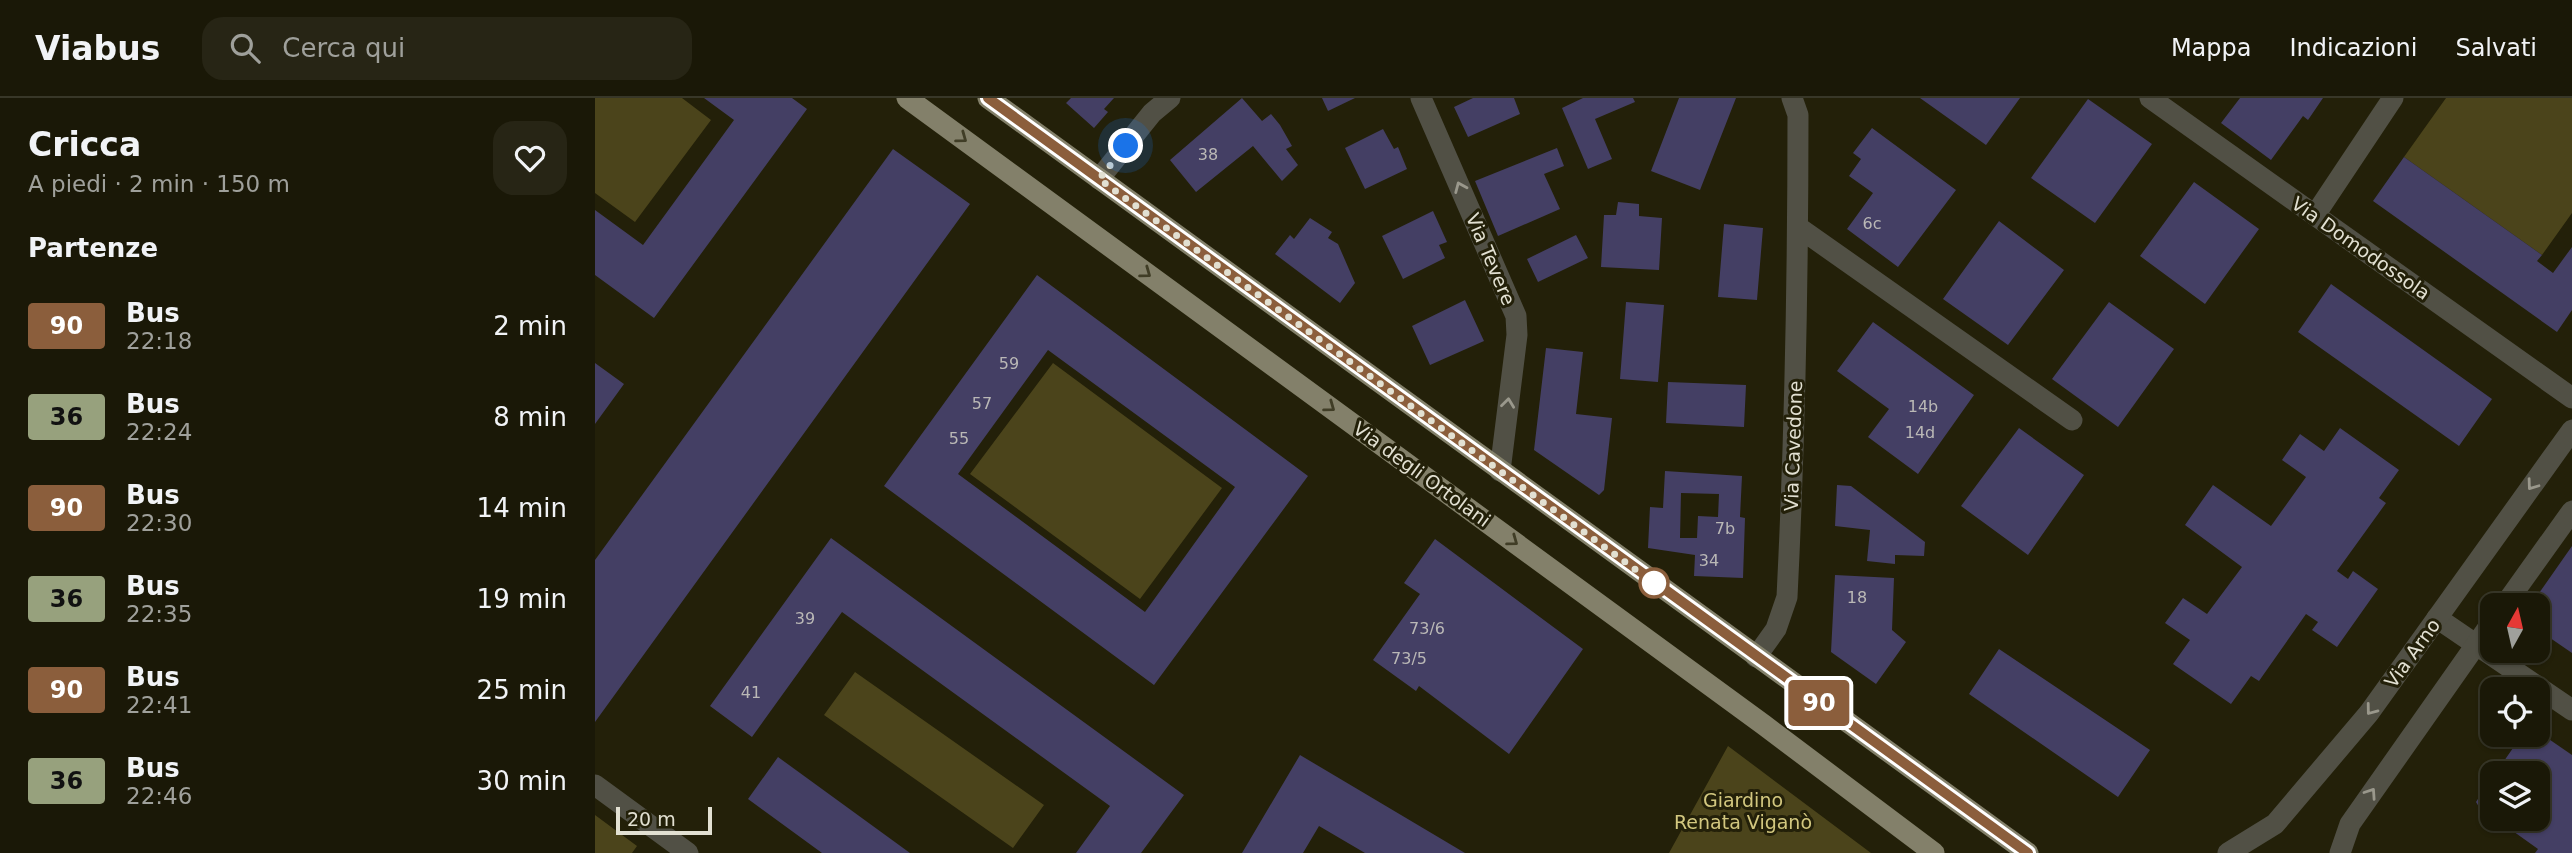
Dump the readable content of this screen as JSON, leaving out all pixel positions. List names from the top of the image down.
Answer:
{
  "streets": {
    "main road": ["Via degli Ortolani"],
    "street": [
      "Via Domodossola",
      "Via Tevere",
      "Via Cavedone",
      "Via Arno"
    ]
  },
  "one_way": ["Via Tevere"],
  "parks": ["Giardino Renata Viganò"],
  "lines": ["bus line 90"],
  "house_numbers": [
    "38",
    "6c",
    "59",
    "57",
    "14b",
    "14d",
    "55",
    "7b",
    "34",
    "18",
    "39",
    "73/6",
    "73/5",
    "41"
  ],
  "scale_bar": "20 m",
  "north": "top",
  "page": {
    "header": "Viabus",
    "search": "Cerca qui",
    "nav": ["Mappa", "Indicazioni", "Salvati"],
    "heading": [
      ["Cricca", "A piedi · 2 min · 150 m"],
      "Partenze"
    ],
    "on_map": "90",
    "list": [
      {
        "mark": "90",
        "name": "Bus",
        "note": "22:18",
        "value": "2 min"
      },
      {
        "mark": "36",
        "name": "Bus",
        "note": "22:24",
        "value": "8 min"
      },
      {
        "mark": "90",
        "name": "Bus",
        "note": "22:30",
        "value": "14 min"
      },
      {
        "mark": "36",
        "name": "Bus",
        "note": "22:35",
        "value": "19 min"
      },
      {
        "mark": "90",
        "name": "Bus",
        "note": "22:41",
        "value": "25 min"
      },
      {
        "mark": "36",
        "name": "Bus",
        "note": "22:46",
        "value": "30 min"
      }
    ],
    "scale": "20 m"
  }
}
